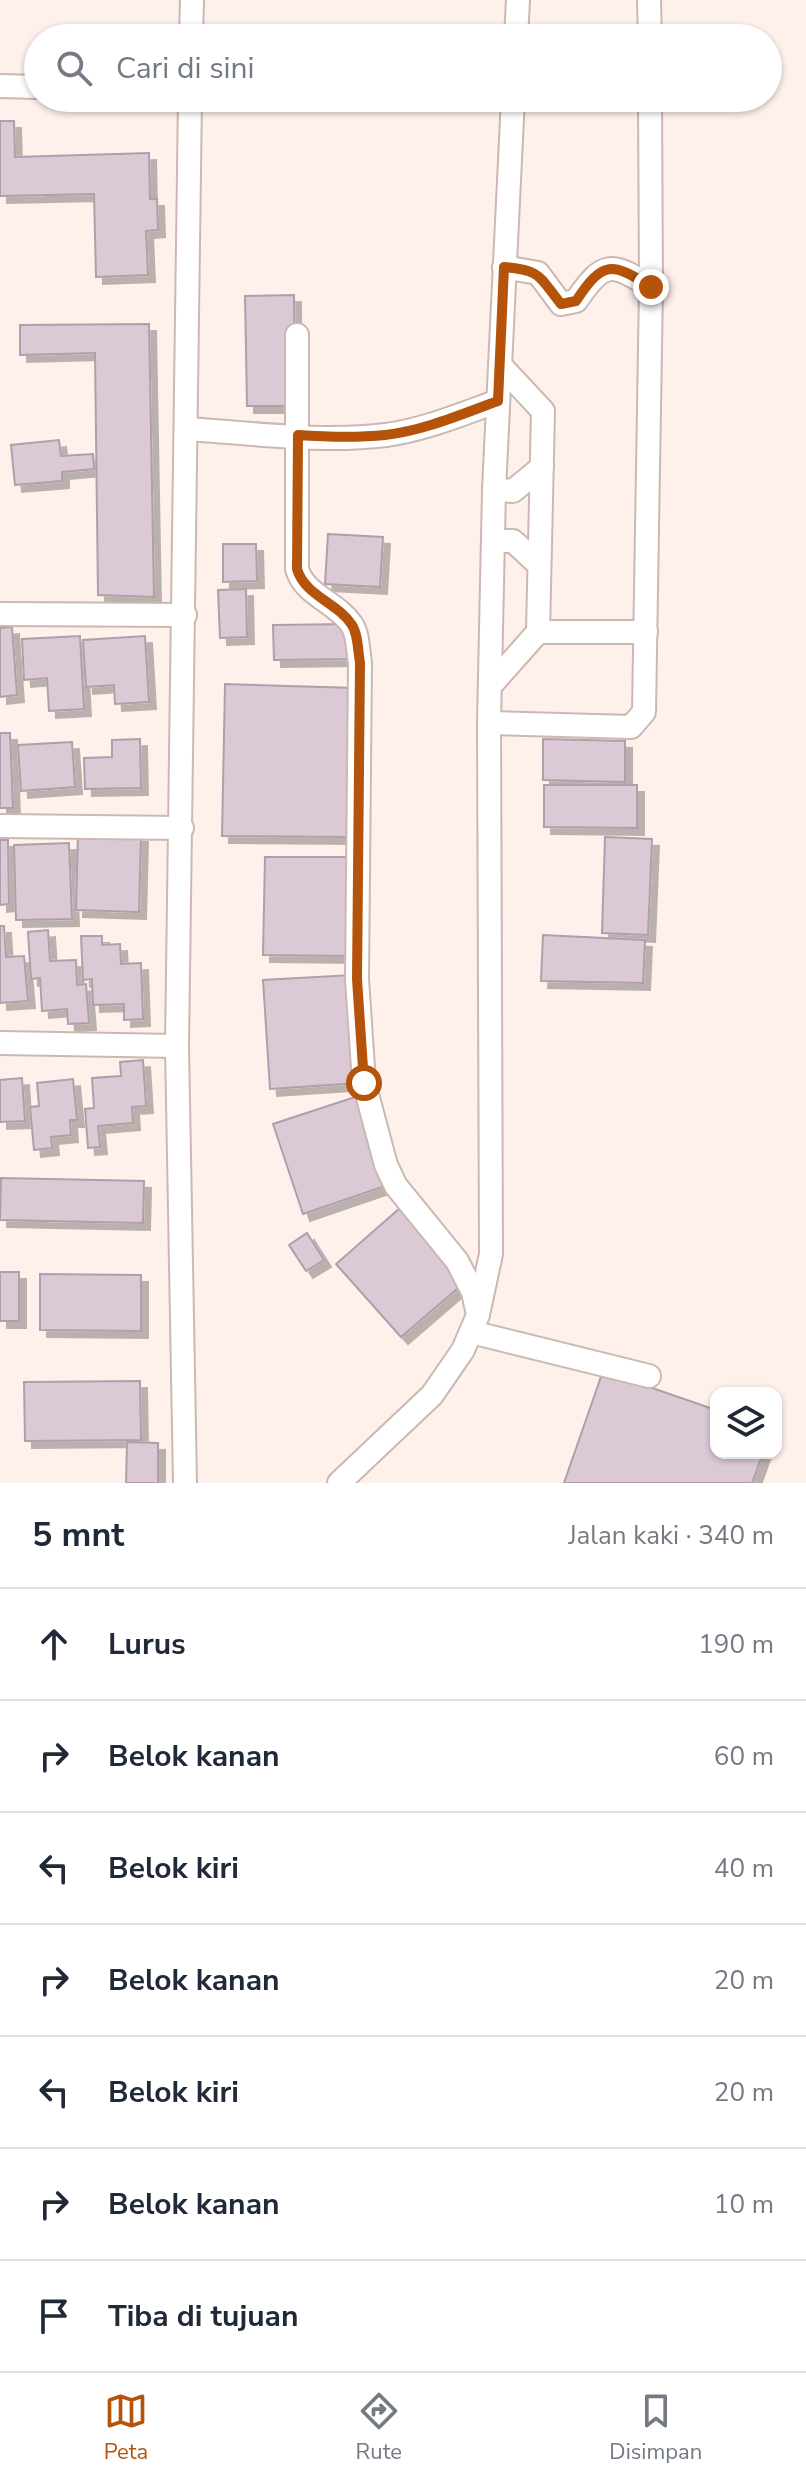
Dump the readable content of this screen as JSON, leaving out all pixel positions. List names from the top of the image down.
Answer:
{
  "page": {
    "search": "Cari di sini",
    "heading": ["5 mnt", "Jalan kaki · 340 m"],
    "list": [
      ["Lurus", "190 m"],
      ["Belok kanan", "60 m"],
      ["Belok kiri", "40 m"],
      ["Belok kanan", "20 m"],
      ["Belok kiri", "20 m"],
      ["Belok kanan", "10 m"],
      "Tiba di tujuan"
    ],
    "nav": ["Peta", "Rute", "Disimpan"]
  }
}
